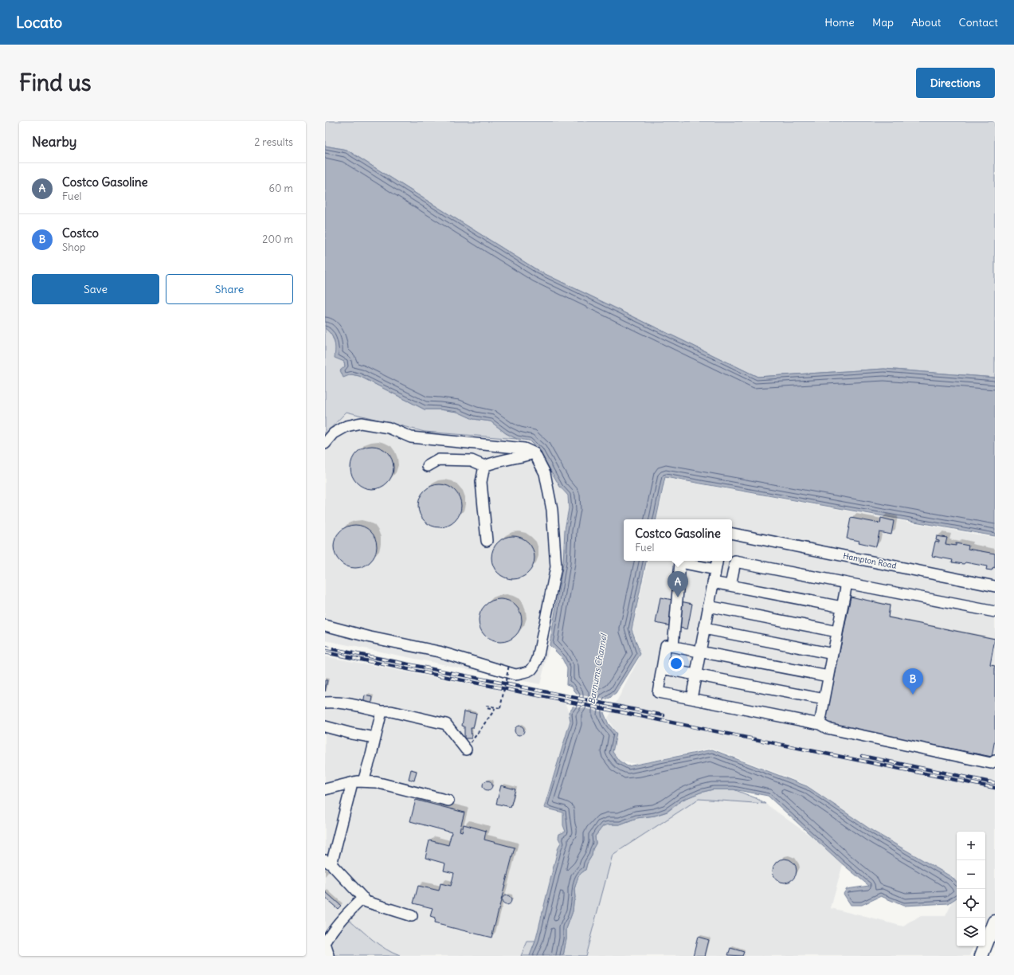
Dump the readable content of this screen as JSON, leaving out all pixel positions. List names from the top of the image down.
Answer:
{
  "streets": {
    "street": ["Hampton Road"]
  },
  "water": ["Barnums Channel"],
  "page": {
    "header": "Locato",
    "nav": [
      "Home",
      "Map",
      "About",
      "Contact"
    ],
    "buttons": [
      "Directions",
      ["Save", "Share"]
    ],
    "title": "Find us",
    "heading": ["Nearby", "2 results"],
    "list": [
      {
        "mark": "A",
        "name": "Costco Gasoline",
        "note": "Fuel",
        "value": "60 m"
      },
      {
        "mark": "B",
        "name": "Costco",
        "note": "Shop",
        "value": "200 m"
      }
    ],
    "popup": ["Costco Gasoline", "Fuel"],
    "pins": ["A", "B"],
    "map_buttons": ["+", "−"]
  }
}
